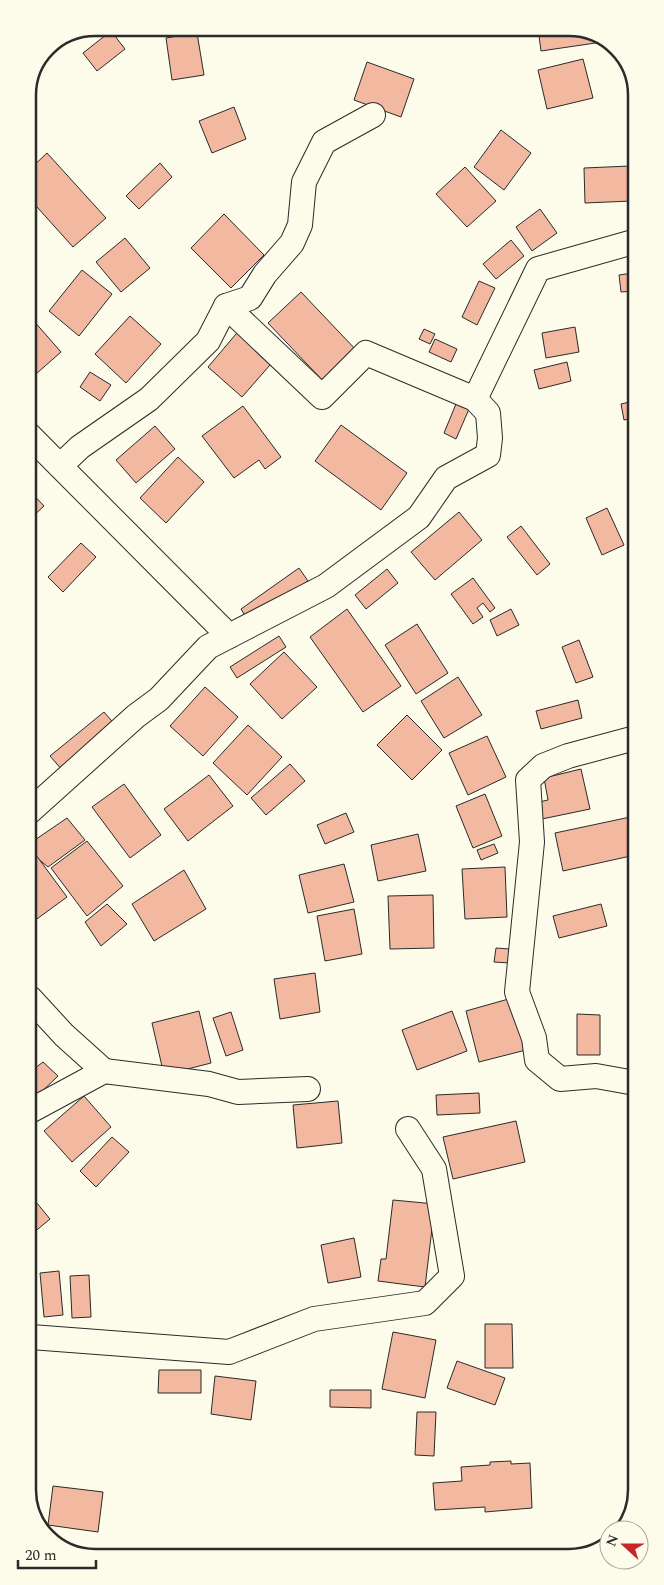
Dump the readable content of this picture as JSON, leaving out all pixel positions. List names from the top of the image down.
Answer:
{
  "scale_bar": "20 m",
  "north": "left"
}
